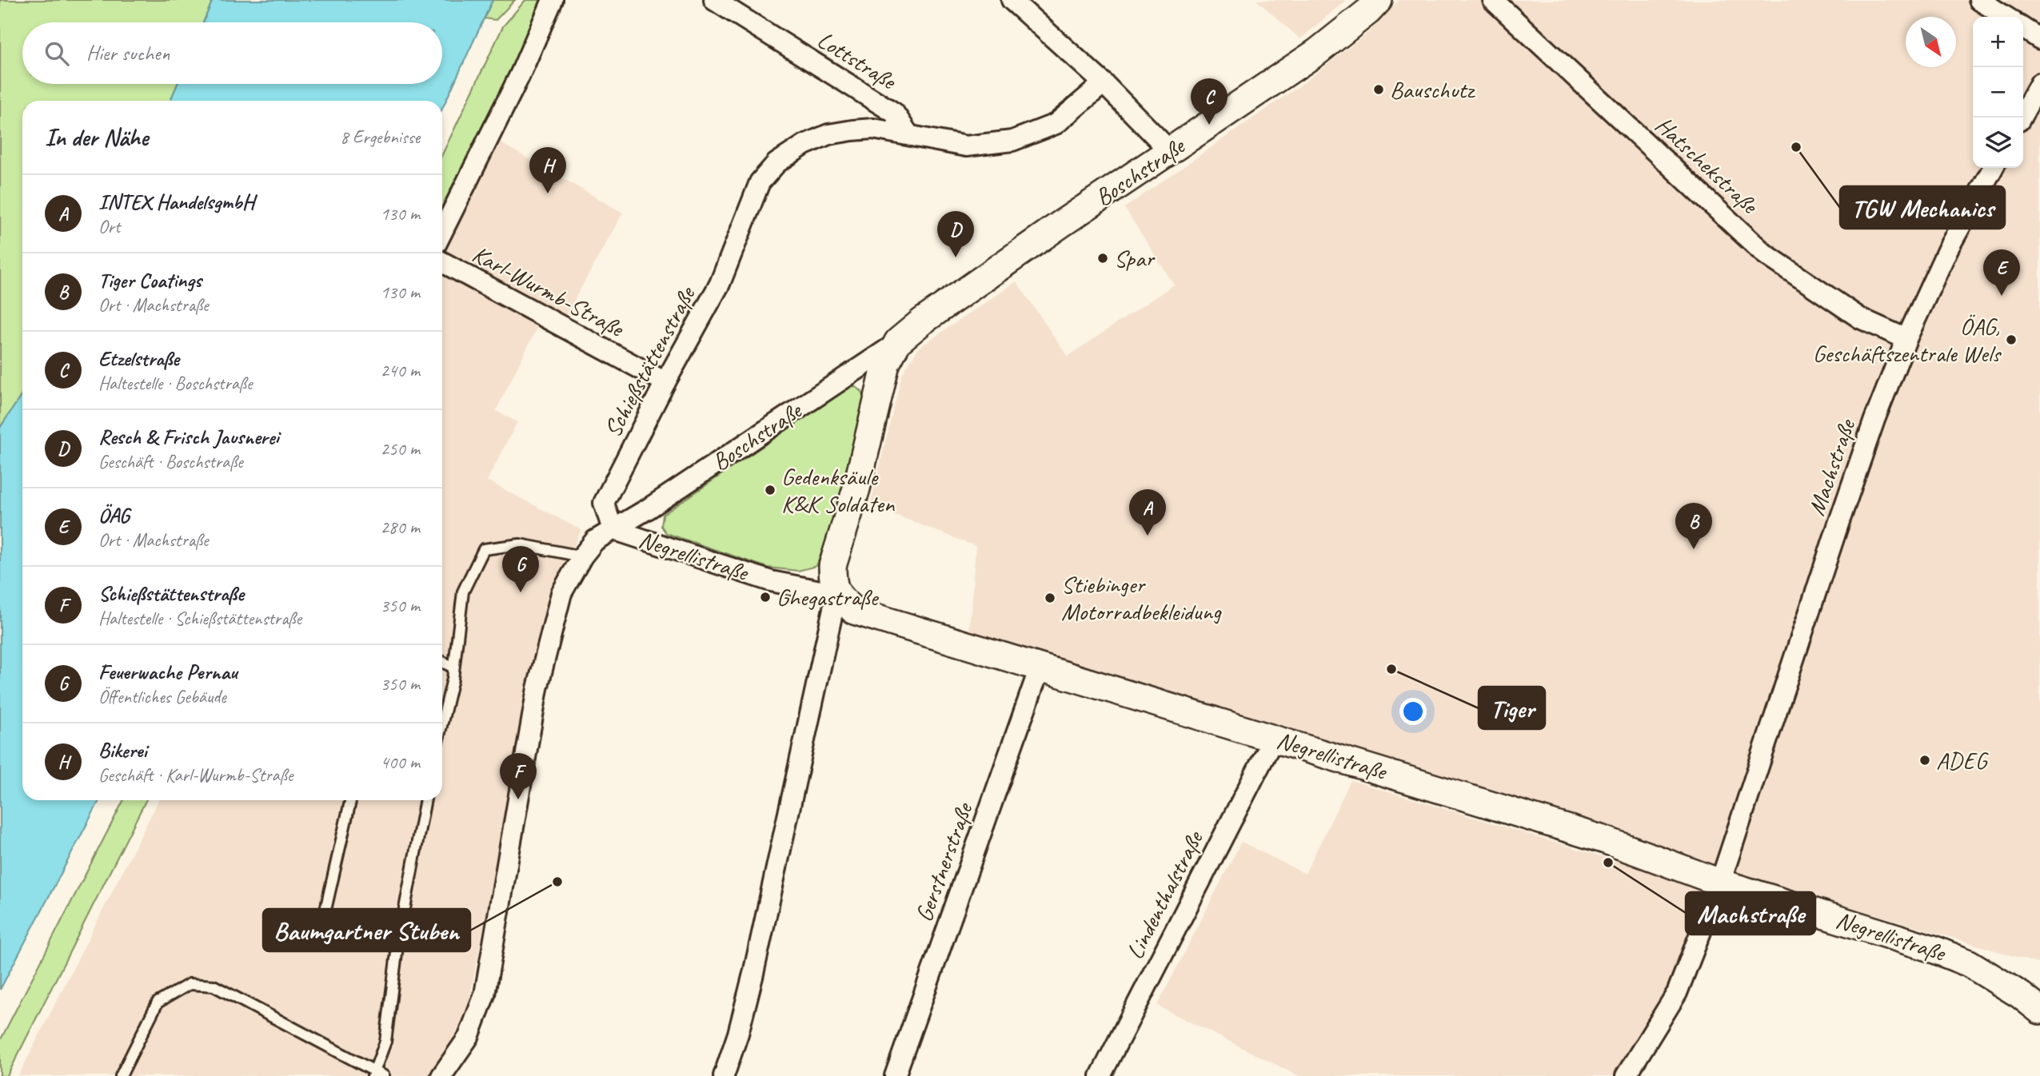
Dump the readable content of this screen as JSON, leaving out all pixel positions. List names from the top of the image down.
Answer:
{
  "streets": {
    "main road": ["Boschstraße", "Negrellistraße"],
    "street": [
      "Lottstraße",
      "Hatschekstraße",
      "Karl-Wurmb-Straße",
      "Schießstättenstraße",
      "Machstraße",
      "Gerstnerstraße",
      "Lindenthalstraße"
    ]
  },
  "crossings": [
    ["Lottstraße", "Schießstättenstraße"],
    ["Hatschekstraße", "Machstraße"],
    ["Boschstraße", "Schießstättenstraße"],
    ["Boschstraße", "Negrellistraße"],
    ["Karl-Wurmb-Straße", "Schießstättenstraße"],
    ["Schießstättenstraße", "Negrellistraße"],
    ["Machstraße", "Negrellistraße"],
    ["Negrellistraße", "Gerstnerstraße"],
    ["Negrellistraße", "Lindenthalstraße"]
  ],
  "places": [
    "Bauschutz",
    "TGW Mechanics",
    "Spar",
    "ÖAG, Geschäftszentrale Wels",
    "Gedenksäule K&K Soldaten",
    "Ghegastraße",
    "Stiebinger Motorradbekleidung",
    "Tiger",
    "ADEG",
    "Machstraße",
    "Baumgartner Stuben"
  ],
  "north": "bottom right",
  "page": {
    "map_buttons": ["+", "−"],
    "search": "Hier suchen",
    "pins": [
      "C",
      "H",
      "D",
      "E",
      "A",
      "B",
      "G",
      "F"
    ],
    "heading": ["In der Nähe", "8 Ergebnisse"],
    "list": [
      {
        "mark": "A",
        "name": "INTEX HandelsgmbH",
        "note": "Ort",
        "value": "130 m"
      },
      {
        "mark": "B",
        "name": "Tiger Coatings",
        "note": "Ort · Machstraße",
        "value": "130 m"
      },
      {
        "mark": "C",
        "name": "Etzelstraße",
        "note": "Haltestelle · Boschstraße",
        "value": "240 m"
      },
      {
        "mark": "D",
        "name": "Resch & Frisch Jausnerei",
        "note": "Geschäft · Boschstraße",
        "value": "250 m"
      },
      {
        "mark": "E",
        "name": "ÖAG",
        "note": "Ort · Machstraße",
        "value": "280 m"
      },
      {
        "mark": "F",
        "name": "Schießstättenstraße",
        "note": "Haltestelle · Schießstättenstraße",
        "value": "350 m"
      },
      {
        "mark": "G",
        "name": "Feuerwache Pernau",
        "note": "Öffentliches Gebäude",
        "value": "350 m"
      },
      {
        "mark": "H",
        "name": "Bikerei",
        "note": "Geschäft · Karl-Wurmb-Straße",
        "value": "400 m"
      }
    ]
  }
}
